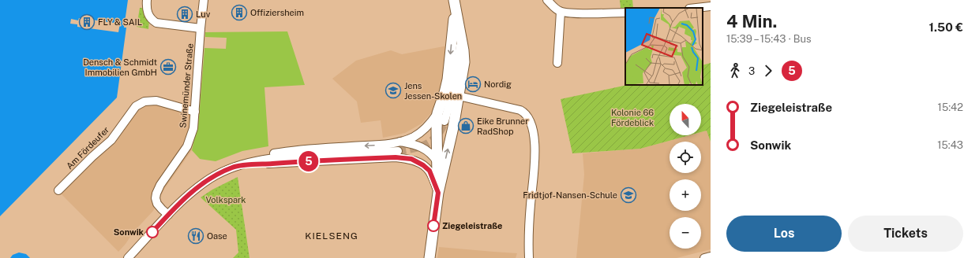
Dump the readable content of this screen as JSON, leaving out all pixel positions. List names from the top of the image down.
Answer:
{
  "streets": {
    "street": ["Swinemünder Straße", "Am Fördeufer"]
  },
  "crossings": [
    ["Swinemünder Straße", "Am Fördeufer"]
  ],
  "districts": ["KIELSENG"],
  "parks": ["Kolonie 66 Fördeblick", "Volkspark"],
  "places": {
    "building": ["Offiziersheim", "Luv", "FLY & SAIL"],
    "office": ["Densch & Schmidt Immobilien GmbH"],
    "hotel": ["Nordig"],
    "school or university": ["Jens Jessen-Skolen", "Fridtjof-Nansen-Schule"],
    "shop": ["Eike Brunner RadShop"],
    "other": ["Ziegeleistraße", "Sonwik"],
    "restaurant": ["Oase"]
  },
  "lines": ["bus line 5"],
  "north": "top",
  "page": {
    "on_map": "5",
    "heading": ["4 Min.", "15:39 – 15:43 · Bus", "1.50 €"],
    "legs": ["3", "5"],
    "list": [
      {
        "name": "Ziegeleistraße",
        "value": "15:42"
      },
      {
        "name": "Sonwik",
        "value": "15:43"
      }
    ],
    "map_buttons": ["+", "−"],
    "buttons": ["Los", "Tickets"]
  }
}
